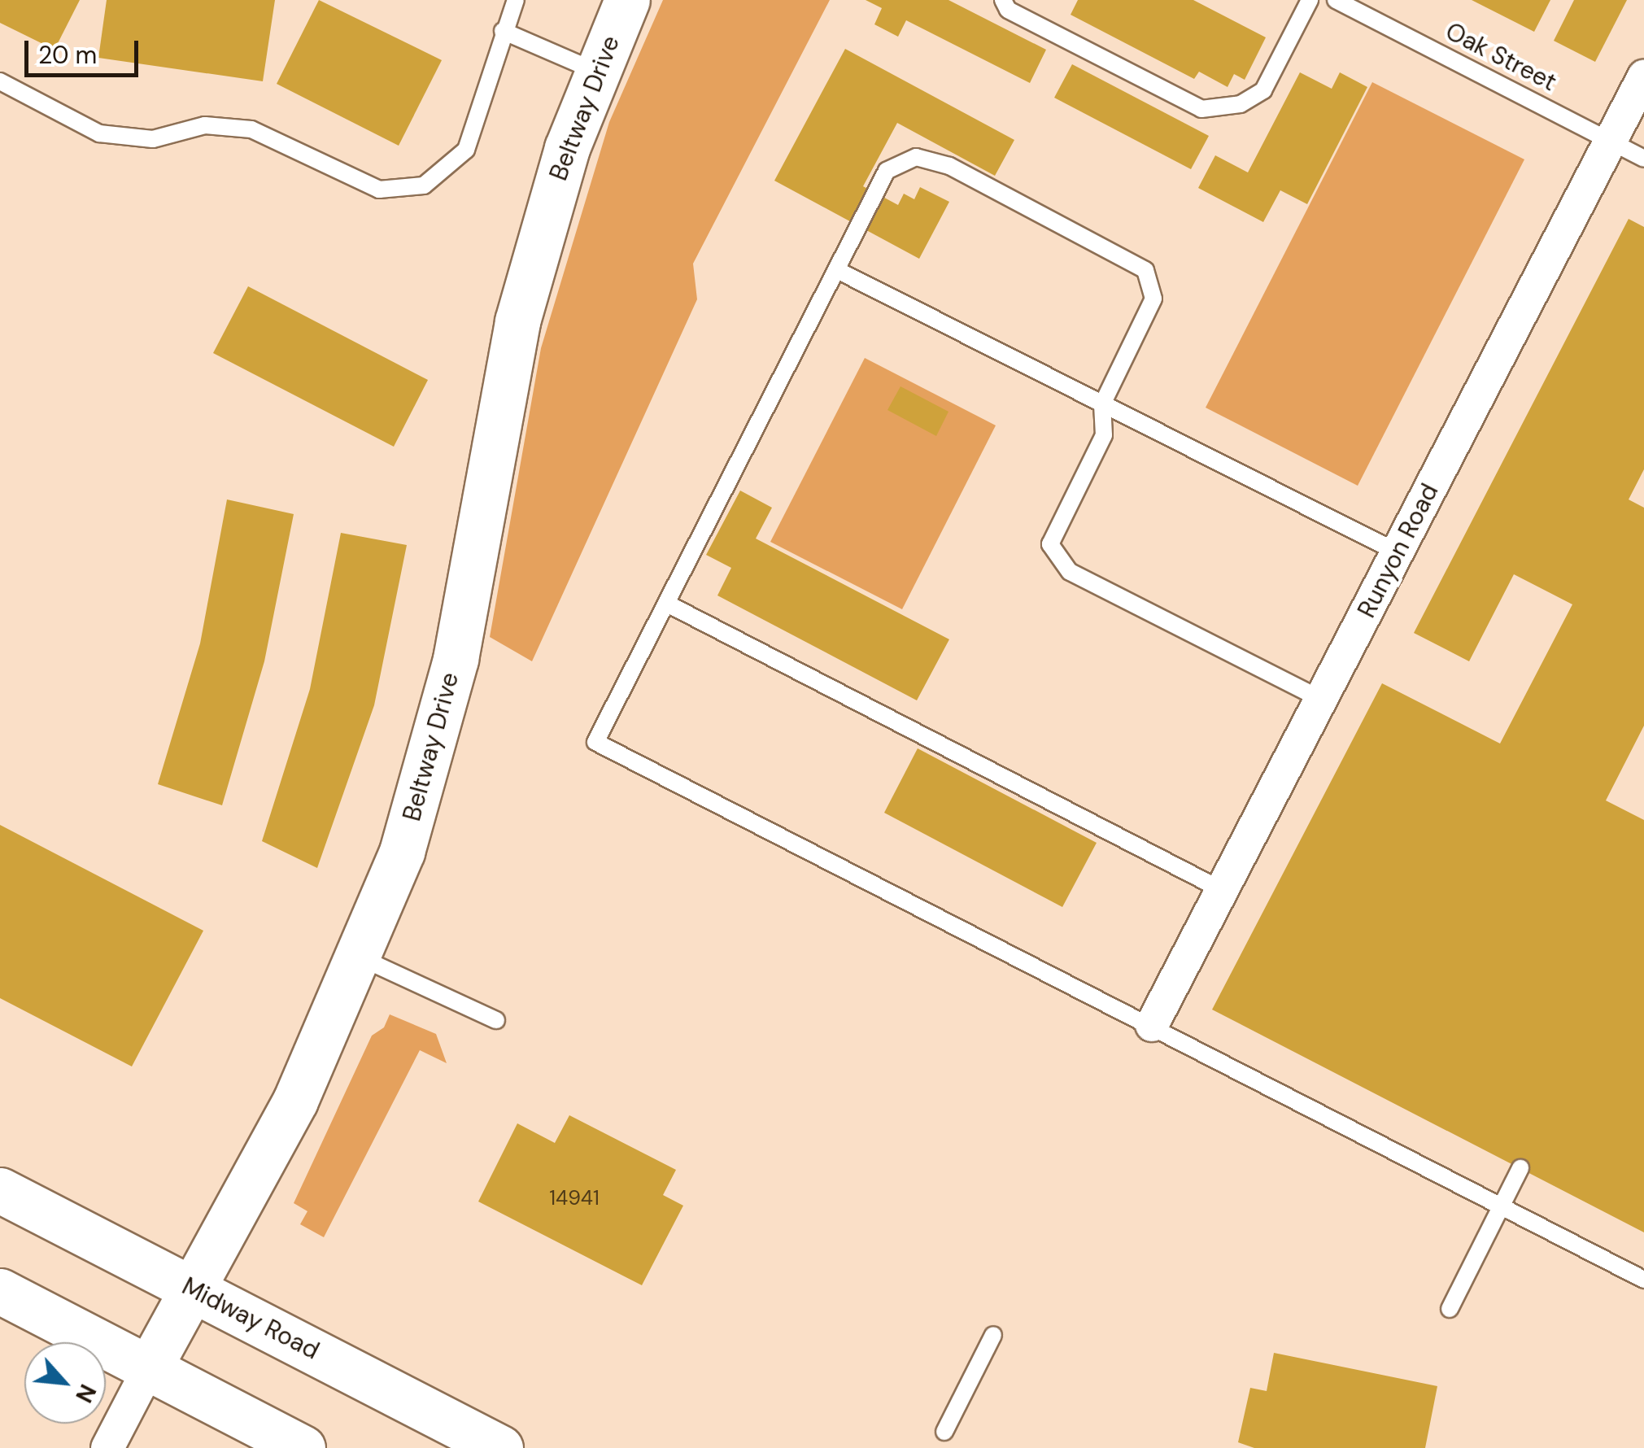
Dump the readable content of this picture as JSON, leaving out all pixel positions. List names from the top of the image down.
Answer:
{
  "streets": {
    "street": ["Beltway Drive", "Runyon Road", "Midway Road"],
    "lane": ["Oak Street"]
  },
  "crossings": [
    ["Oak Street", "Runyon Road"],
    ["Beltway Drive", "Midway Road"]
  ],
  "house_numbers": ["14941"],
  "scale_bar": "20 m",
  "north": "bottom right"
}
